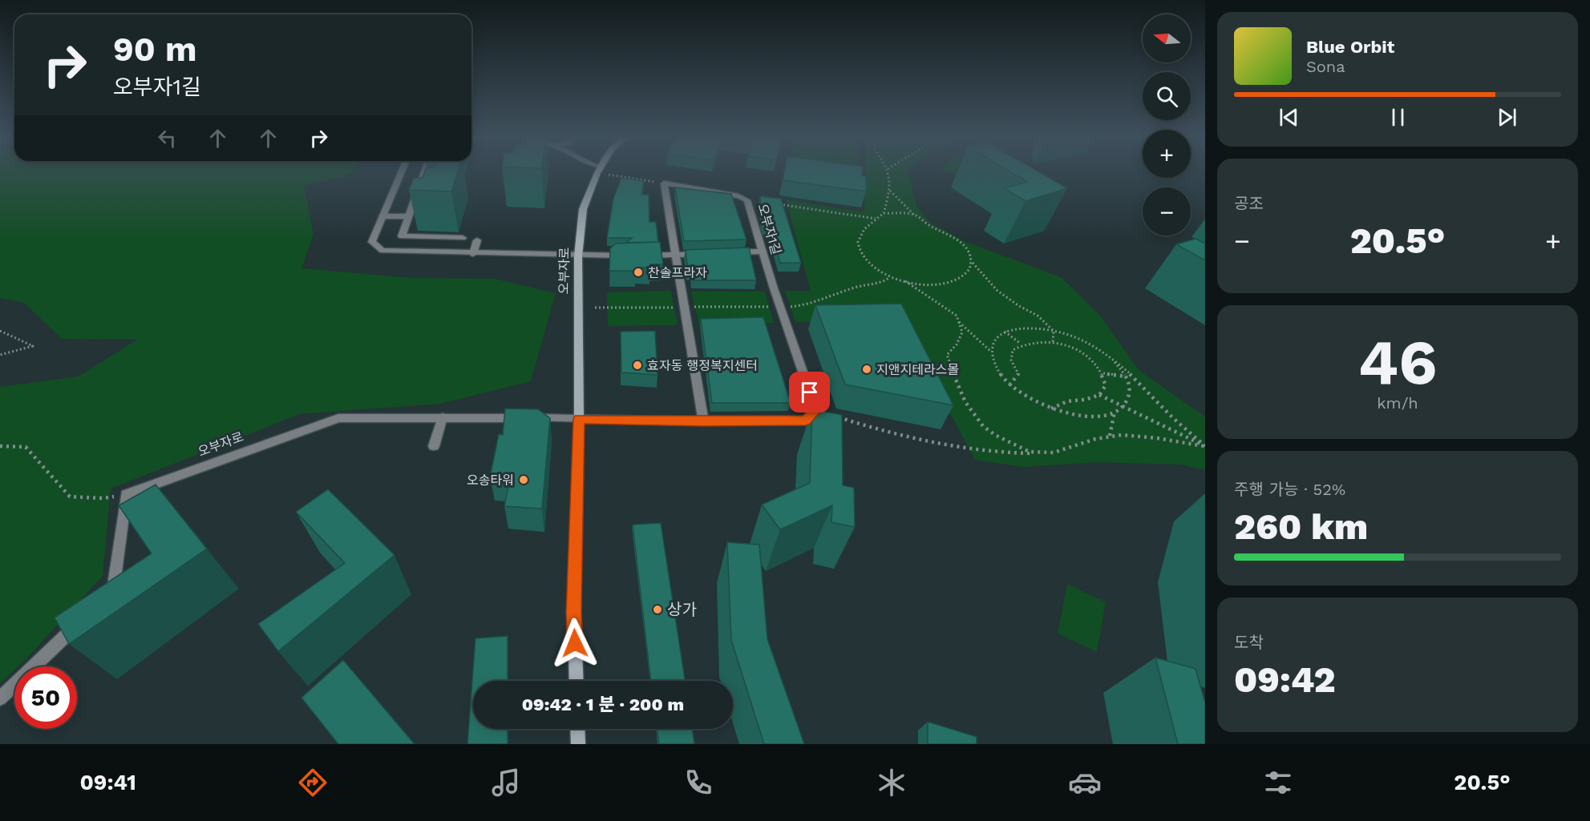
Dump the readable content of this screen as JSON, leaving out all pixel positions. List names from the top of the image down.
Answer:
{
  "streets": {
    "main road": ["오부자로"],
    "street": ["오부자1길"]
  },
  "places": [
    "찬솔프라자",
    "효자동 행정복지센터",
    "지앤지테라스몰",
    "오송타워",
    "상가"
  ],
  "north": "left",
  "page": {
    "map_buttons": ["+", "−"],
    "turn": ["90 m", "오부자1길"],
    "song": ["Blue Orbit", "Sona"],
    "tile": [
      "공조",
      ["46", "km/h"],
      ["주행 가능 · 52%", "260 km"],
      ["도착", "09:42"]
    ],
    "heat": ["−", "20.5°", "+"],
    "limit": "50",
    "trip": "09:42 · 1 분 · 200 m",
    "tabs": ["09:41", "20.5°"]
  }
}
